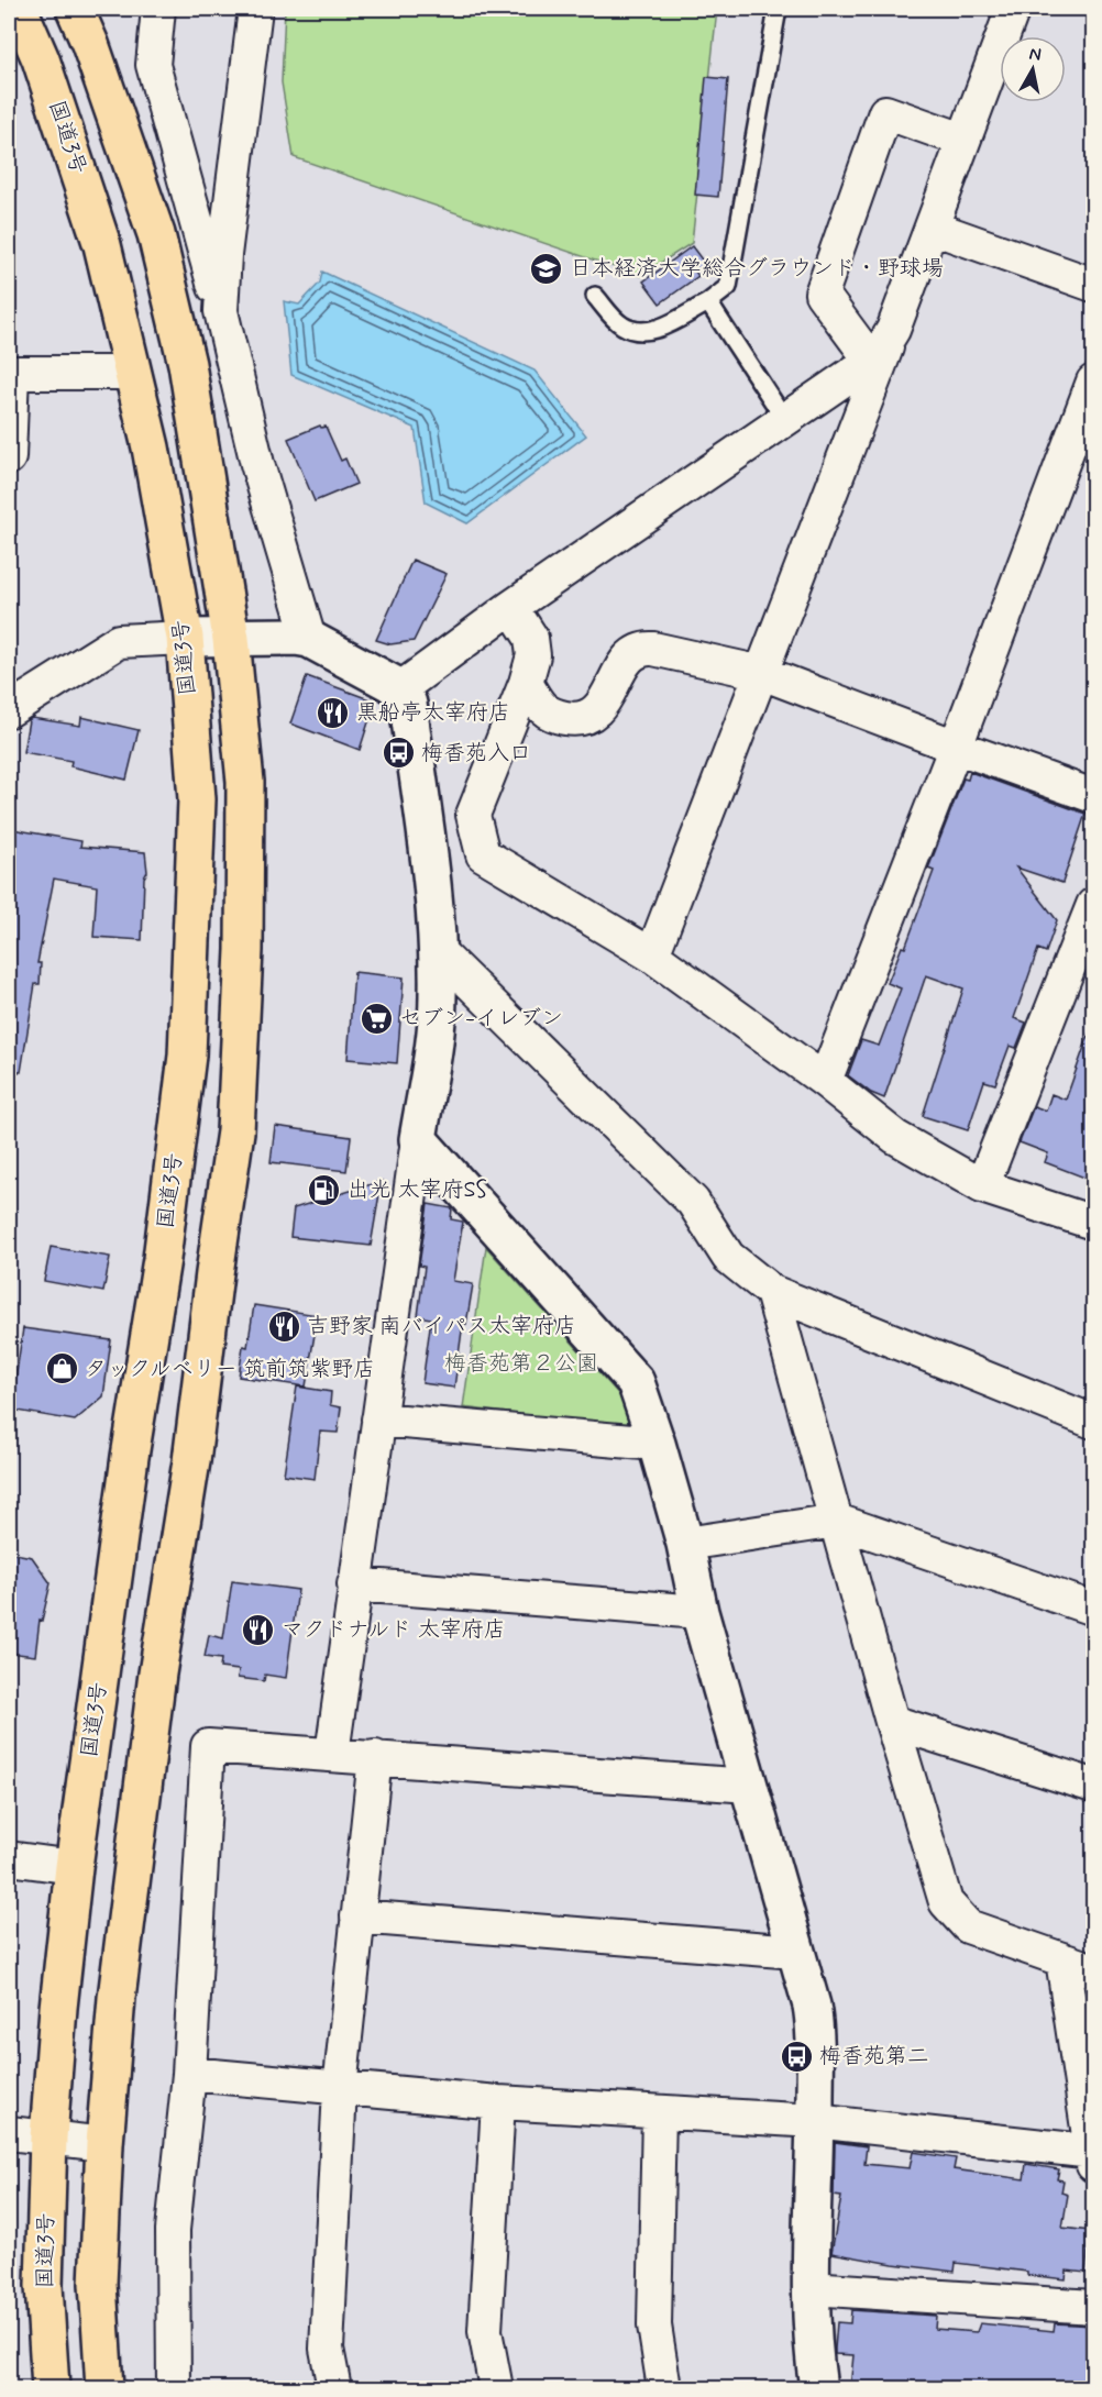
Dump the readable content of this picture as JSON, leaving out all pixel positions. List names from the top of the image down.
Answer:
{
  "streets": {
    "highway": ["国道3号"]
  },
  "parks": ["梅香苑第２公園"],
  "places": {
    "school or university": ["日本経済大学総合グラウンド・野球場"],
    "restaurant": ["黒船亭太宰府店", "吉野家 南バイパス太宰府店", "マクドナルド 太宰府店"],
    "bus stop": ["梅香苑入口", "梅香苑第二"],
    "supermarket": ["セブン-イレブン"],
    "fuel station": ["出光 太宰府SS"],
    "shop": ["タックルベリー 筑前筑紫野店"]
  },
  "north": "top"
}
